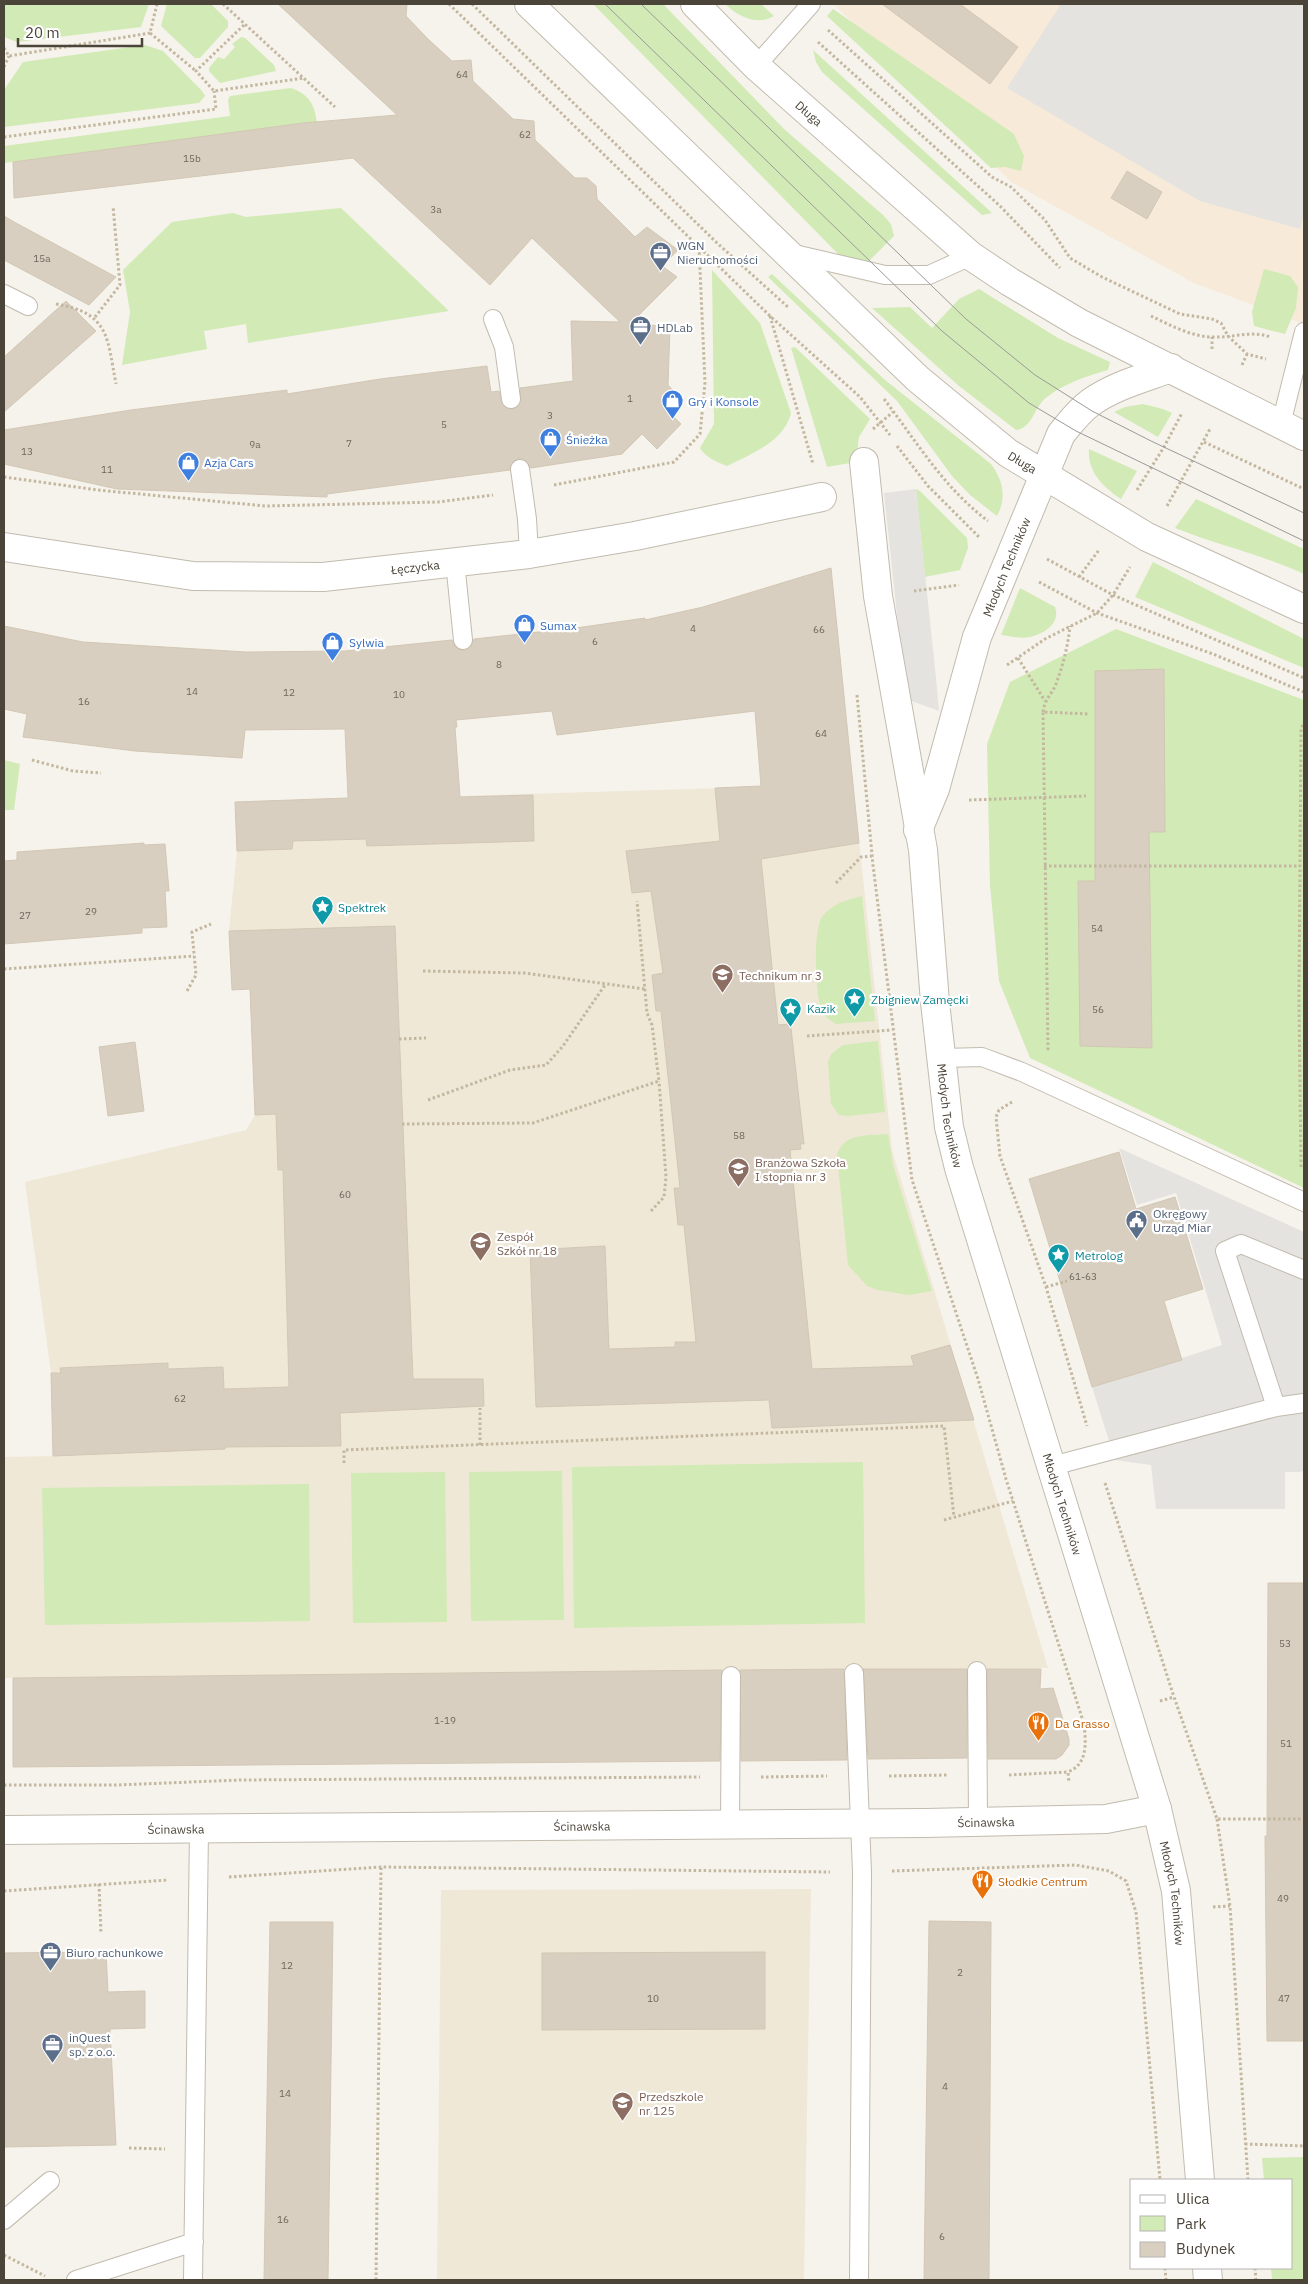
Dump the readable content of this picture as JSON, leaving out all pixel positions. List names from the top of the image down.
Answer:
{
  "streets": {
    "street": [
      "Długa",
      "Łęczycka",
      "Młodych Techników",
      "Ścinawska"
    ]
  },
  "crossings": [
    ["Długa", "Młodych Techników"],
    ["Młodych Techników", "Ścinawska"]
  ],
  "places": {
    "office": [
      "WGN Nieruchomości",
      "HDLab",
      "Biuro rachunkowe",
      "inQuest sp. z o.o."
    ],
    "shop": [
      "Gry i Konsole",
      "Śnieżka",
      "Azja Cars",
      "Sumax",
      "Sylwia"
    ],
    "place": [
      "Spektrek",
      "Zbigniew Zamęcki",
      "Kazik",
      "Metrolog"
    ],
    "school or university": [
      "Technikum nr 3",
      "Branżowa Szkoła I stopnia nr 3",
      "Zespół Szkół nr 18",
      "Przedszkole nr 125"
    ],
    "public building": ["Okręgowy Urząd Miar"],
    "restaurant": ["Da Grasso", "Słodkie Centrum"]
  },
  "house_numbers": [
    "64",
    "62",
    "15b",
    "3a",
    "15a",
    "1",
    "3",
    "5",
    "7",
    "9a",
    "13",
    "11",
    "4",
    "66",
    "6",
    "8",
    "14",
    "12",
    "10",
    "16",
    "64",
    "29",
    "27",
    "54",
    "56",
    "58",
    "60",
    "61-63",
    "62",
    "53",
    "1-19",
    "51",
    "49",
    "12",
    "2",
    "10",
    "47",
    "4",
    "14",
    "16",
    "6"
  ],
  "legend": ["Ulica", "Park", "Budynek"],
  "scale_bar": "20 m"
}
